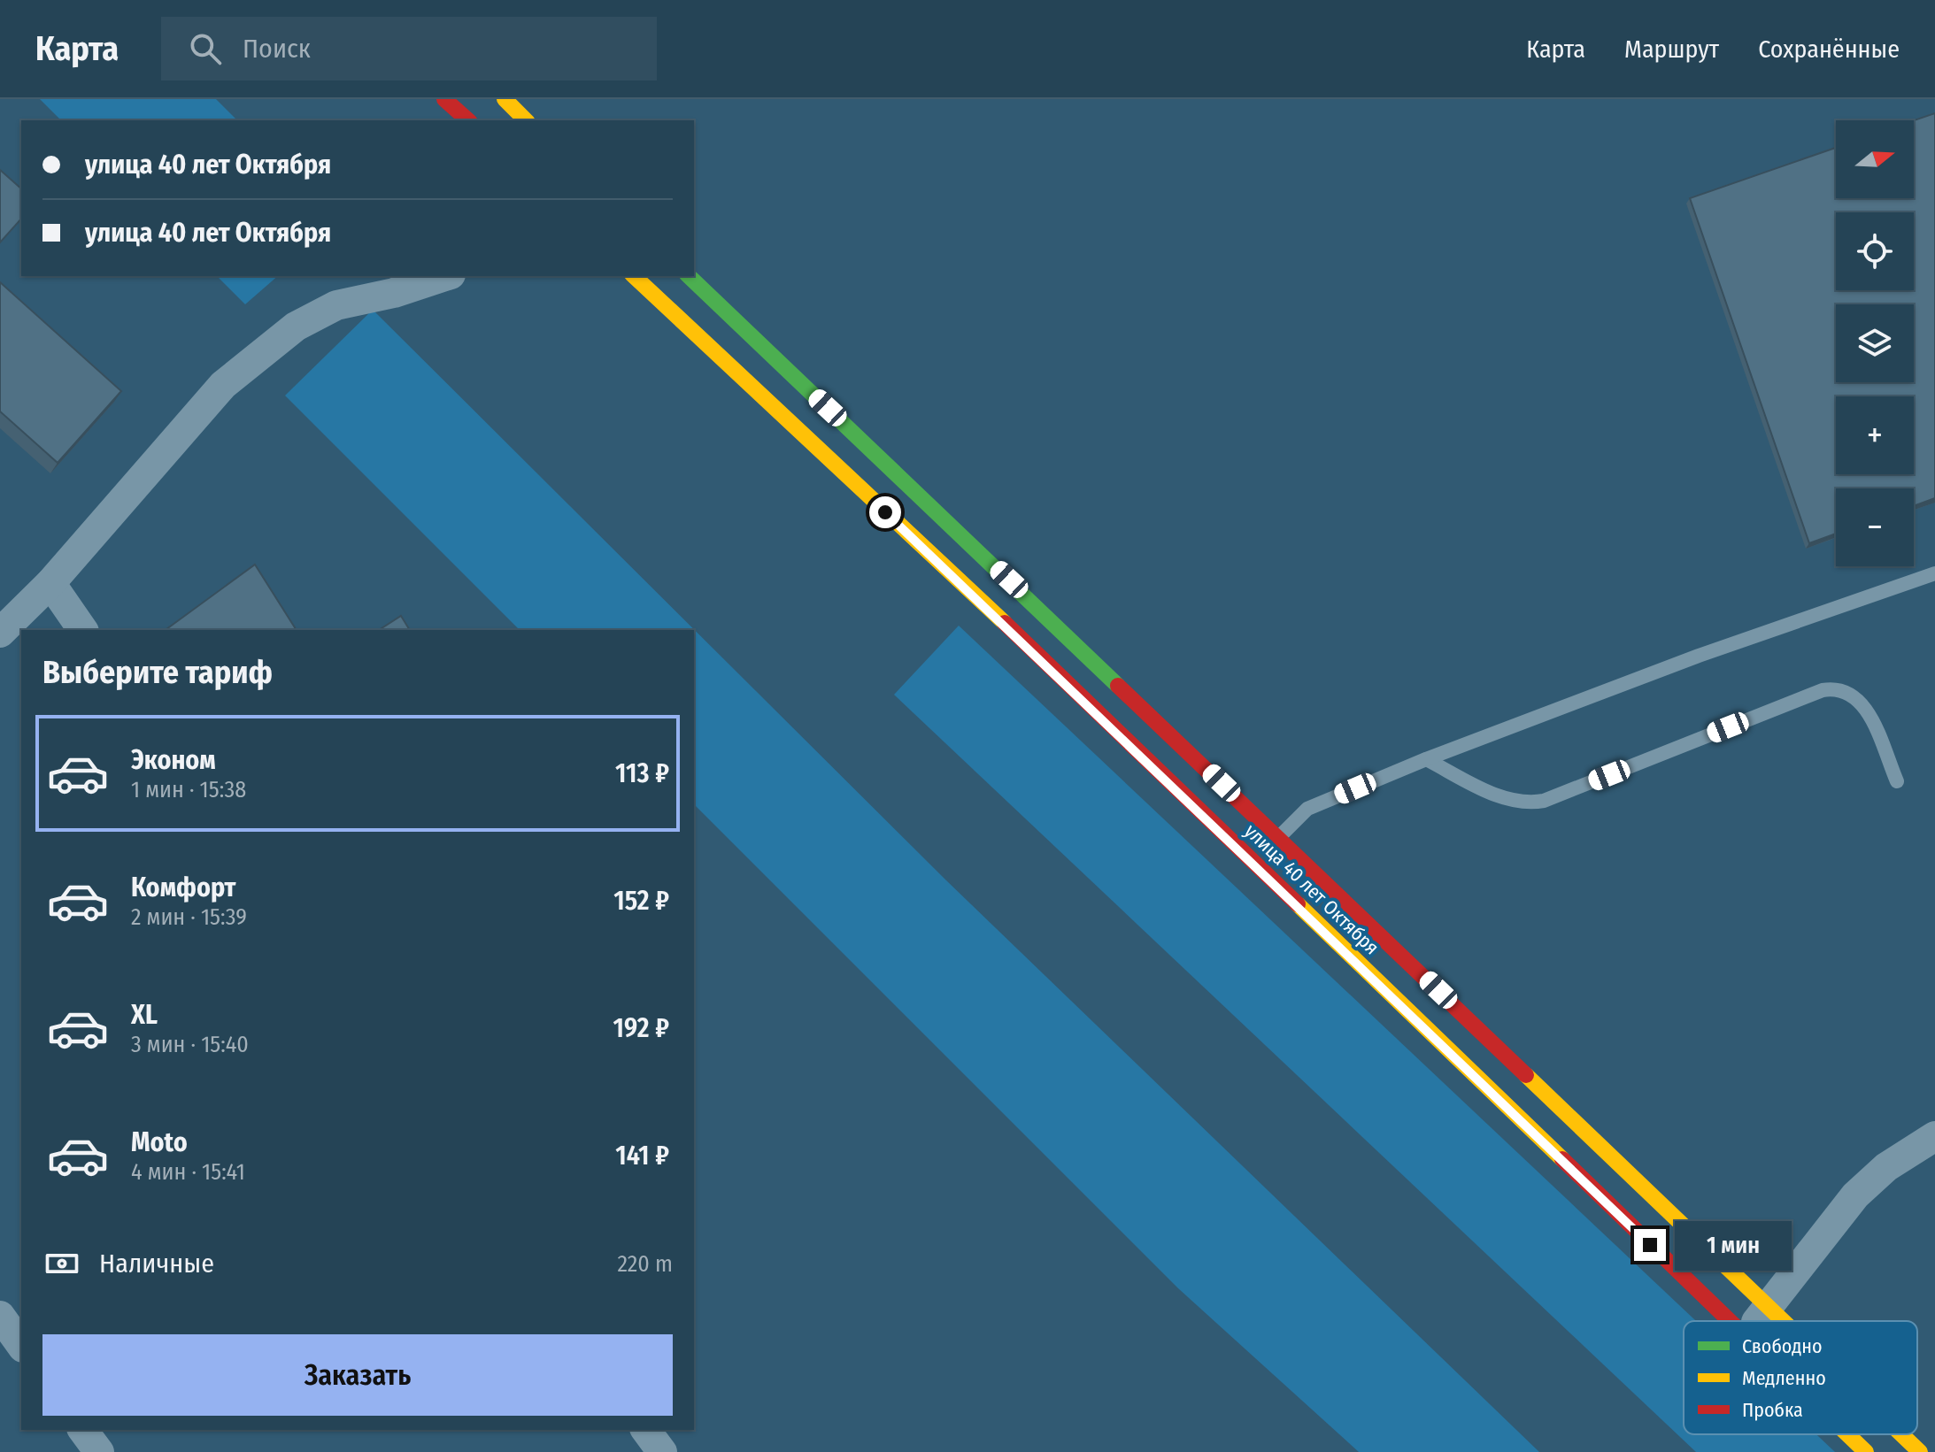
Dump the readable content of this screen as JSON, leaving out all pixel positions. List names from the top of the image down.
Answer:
{
  "streets": {
    "main road": ["улица 40 лет Октября"]
  },
  "legend": ["Свободно", "Медленно", "Пробка"],
  "north": "right",
  "page": {
    "header": "Карта",
    "search": "Поиск",
    "nav": ["Карта", "Маршрут", "Сохранённые"],
    "map_buttons": ["+", "−"],
    "banner": ["улица 40 лет Октября", "улица 40 лет Октября"],
    "heading": "Выберите тариф",
    "list": [
      {
        "name": "Эконом",
        "note": "1 мин · 15:38",
        "value": "113 ₽"
      },
      {
        "name": "Комфорт",
        "note": "2 мин · 15:39",
        "value": "152 ₽"
      },
      {
        "name": "XL",
        "note": "3 мин · 15:40",
        "value": "192 ₽"
      },
      {
        "name": "Moto",
        "note": "4 мин · 15:41",
        "value": "141 ₽"
      }
    ],
    "bubble": "1 мин",
    "pay": ["Наличные", "220 m"],
    "buttons": "Заказать"
  }
}
